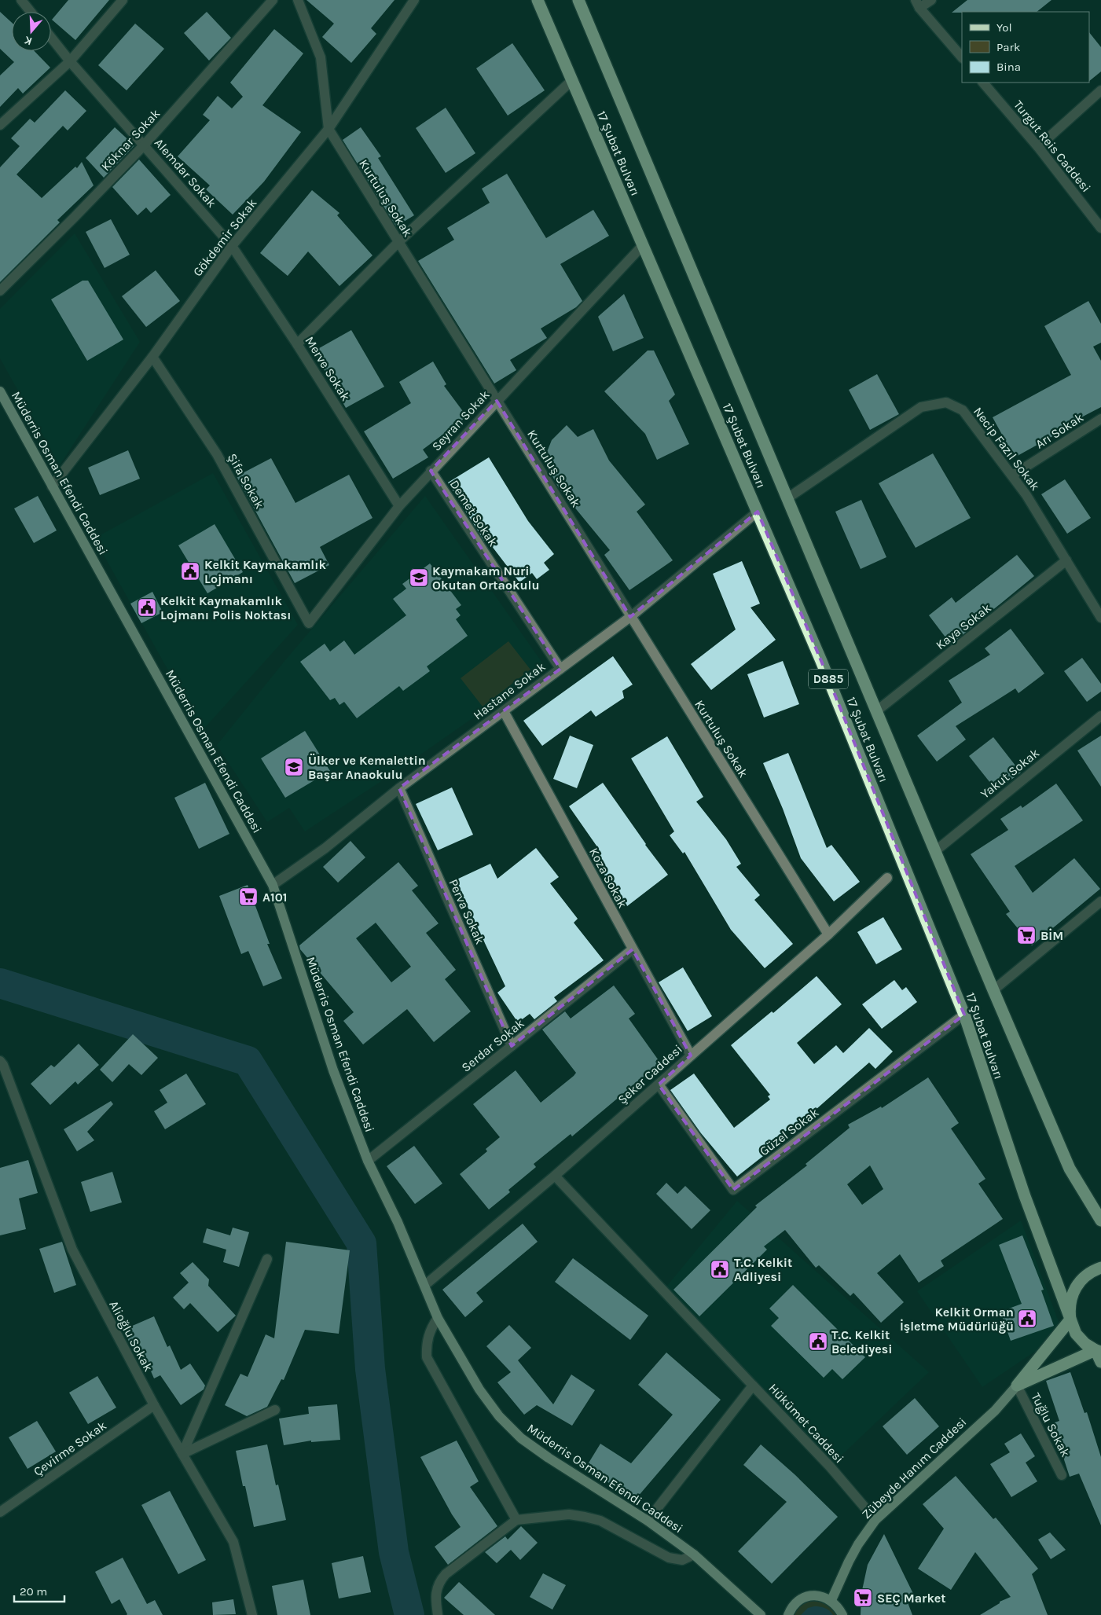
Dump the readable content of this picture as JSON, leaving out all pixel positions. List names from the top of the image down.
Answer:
{
  "streets": {
    "highway": ["17 Şubat Bulvarı", "D885", "Zübeyde Hanım Caddesi"],
    "main road": ["Müderris Osman Efendi Caddesi"],
    "street": [
      "Köknar Sokak",
      "Turgut Reis Caddesi",
      "Alemdar Sokak",
      "Kurtuluş Sokak",
      "Gökdemir Sokak",
      "Merve Sokak",
      "Seyran Sokak",
      "Arı Sokak",
      "Necip Fazıl Sokak",
      "Şifa Sokak",
      "Demet Sokak",
      "Kaya Sokak",
      "Hastane Sokak",
      "Yakut Sokak",
      "Koza Sokak",
      "Perva Sokak",
      "Serdar Sokak",
      "Şeker Caddesi",
      "Güzel Sokak",
      "Alioğlu Sokak",
      "Hükümet Caddesi",
      "Tuğlu Sokak",
      "Çevirme Sokak"
    ]
  },
  "crossings": [
    ["Köknar Sokak", "Alemdar Sokak"],
    ["17 Şubat Bulvarı", "Seyran Sokak"],
    ["17 Şubat Bulvarı", "Necip Fazıl Sokak"],
    ["17 Şubat Bulvarı", "Kaya Sokak"],
    ["17 Şubat Bulvarı", "Hastane Sokak"],
    ["17 Şubat Bulvarı", "Yakut Sokak"],
    ["17 Şubat Bulvarı", "Güzel Sokak"],
    ["17 Şubat Bulvarı", "Zübeyde Hanım Caddesi"],
    ["Alemdar Sokak", "Gökdemir Sokak"],
    ["Alemdar Sokak", "Merve Sokak"],
    ["Kurtuluş Sokak", "Gökdemir Sokak"],
    ["Kurtuluş Sokak", "Seyran Sokak"],
    ["Kurtuluş Sokak", "Hastane Sokak"],
    ["Kurtuluş Sokak", "Şeker Caddesi"],
    ["Gökdemir Sokak", "Merve Sokak"],
    ["Gökdemir Sokak", "Müderris Osman Efendi Caddesi"],
    ["Gökdemir Sokak", "Şifa Sokak"],
    ["Merve Sokak", "Seyran Sokak"],
    ["Seyran Sokak", "Şifa Sokak"],
    ["Seyran Sokak", "Demet Sokak"],
    ["Arı Sokak", "Necip Fazıl Sokak"],
    ["Necip Fazıl Sokak", "Kaya Sokak"],
    ["Müderris Osman Efendi Caddesi", "Hastane Sokak"],
    ["Müderris Osman Efendi Caddesi", "Serdar Sokak"],
    ["Müderris Osman Efendi Caddesi", "Şeker Caddesi"],
    ["Müderris Osman Efendi Caddesi", "Hükümet Caddesi"],
    ["Demet Sokak", "Hastane Sokak"],
    ["Hastane Sokak", "Koza Sokak"],
    ["Hastane Sokak", "Perva Sokak"],
    ["Koza Sokak", "Serdar Sokak"],
    ["Koza Sokak", "Şeker Caddesi"],
    ["Perva Sokak", "Serdar Sokak"],
    ["Şeker Caddesi", "Güzel Sokak"],
    ["Alioğlu Sokak", "Çevirme Sokak"],
    ["Hükümet Caddesi", "Zübeyde Hanım Caddesi"],
    ["Tuğlu Sokak", "Zübeyde Hanım Caddesi"]
  ],
  "places": {
    "public building": [
      "Kelkit Kaymakamlık Lojmanı",
      "Kelkit Kaymakamlık Lojmanı Polis Noktası",
      "T.C. Kelkit Adliyesi",
      "Kelkit Orman İşletme Müdürlüğü",
      "T.C. Kelkit Belediyesi"
    ],
    "school or university": ["Kaymakam Nuri Okutan Ortaokulu", "Ülker ve Kemalettin Başar Anaokulu"],
    "supermarket": ["A101", "BİM", "SEÇ Market"]
  },
  "legend": ["Yol", "Park", "Bina"],
  "scale_bar": "20 m",
  "north": "bottom"
}
